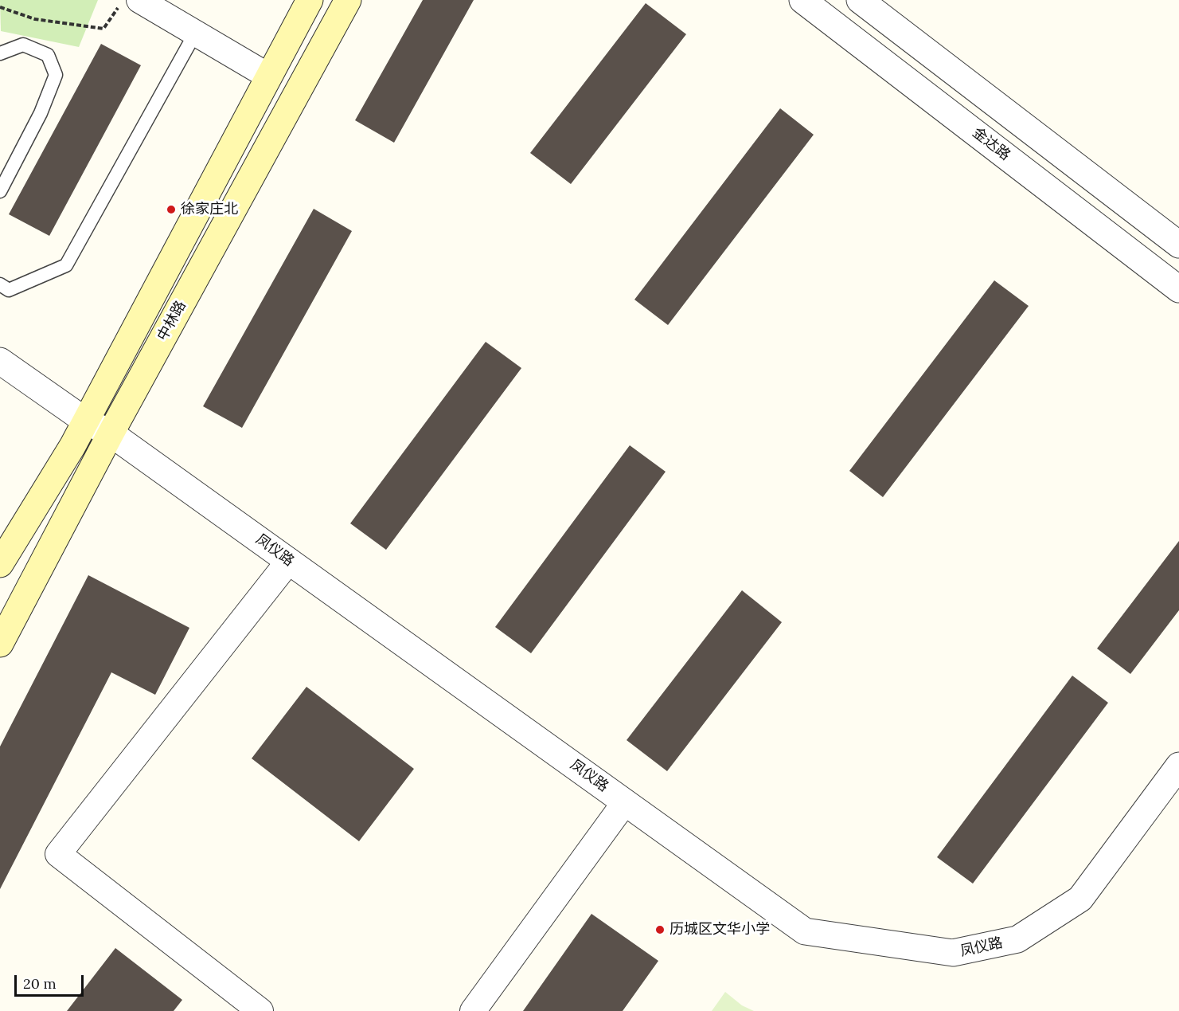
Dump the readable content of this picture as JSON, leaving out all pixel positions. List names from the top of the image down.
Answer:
{
  "streets": {
    "main road": ["中林路"],
    "street": ["金达路", "凤仪路"]
  },
  "crossings": [
    ["中林路", "凤仪路"]
  ],
  "places": ["徐家庄北", "历城区文华小学"],
  "scale_bar": "20 m"
}
